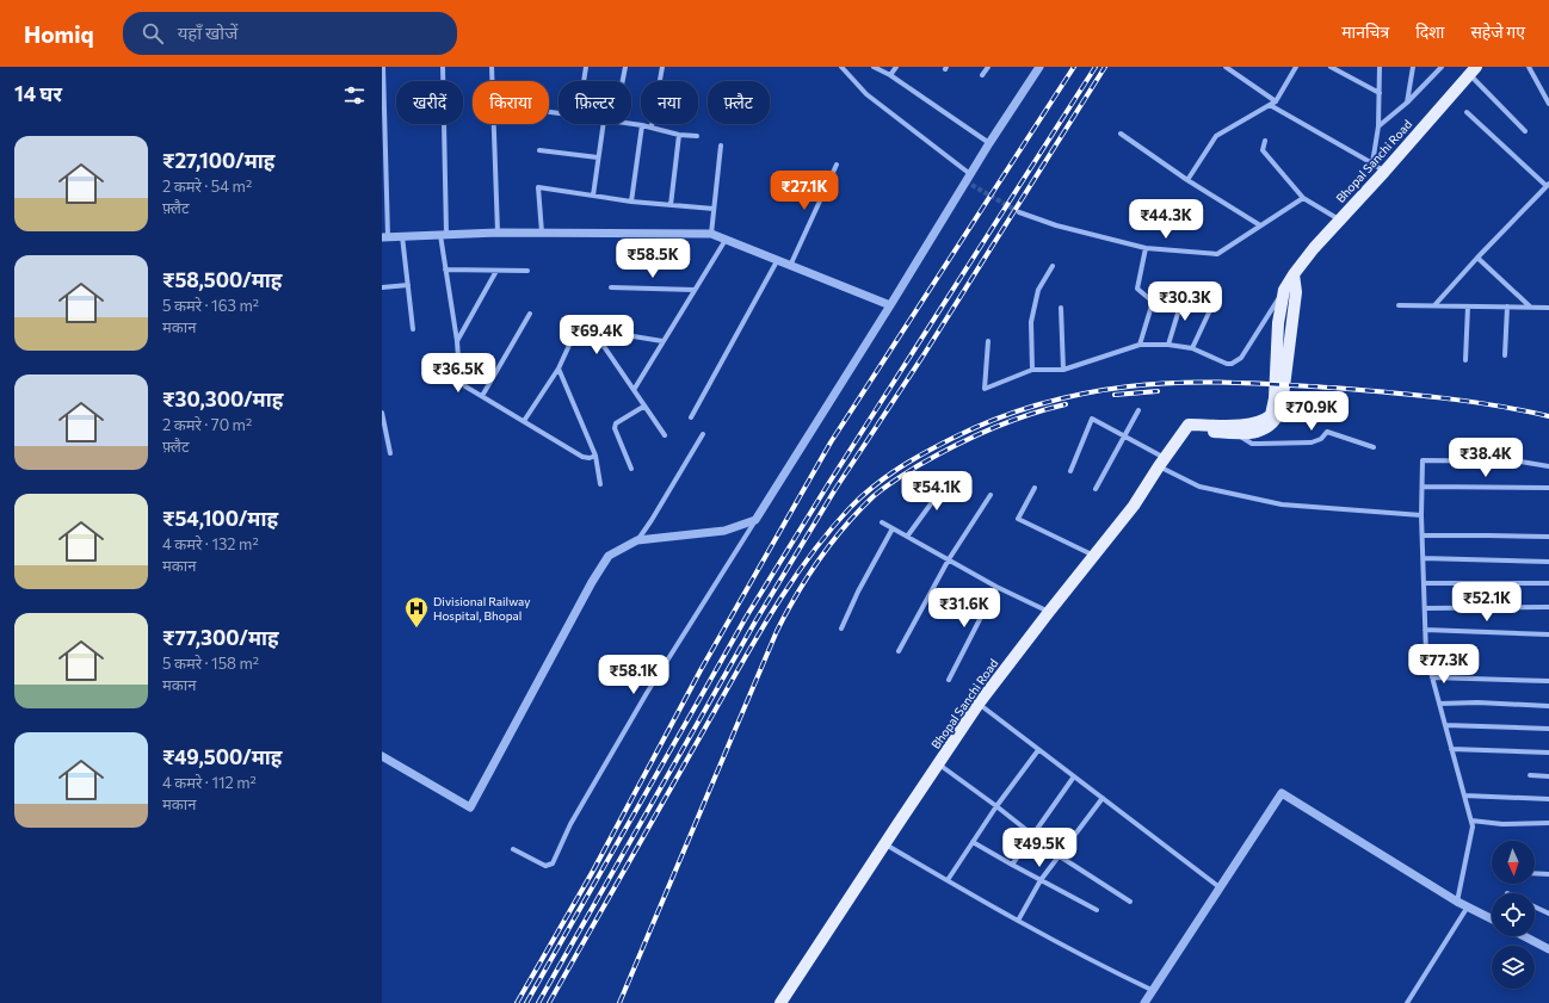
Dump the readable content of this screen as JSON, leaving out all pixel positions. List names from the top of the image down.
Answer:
{
  "streets": {
    "main road": ["Bhopal Sanchi Road"]
  },
  "places": {
    "hospital": ["Divisional Railway Hospital, Bhopal"]
  },
  "north": "bottom",
  "page": {
    "header": "Homiq",
    "search": "यहाँ खोजें",
    "nav": ["मानचित्र", "दिशा", "सहेजे गए"],
    "heading": "14 घर",
    "chip": [
      "खरीदें",
      "किराया",
      "फ़िल्टर",
      "नया",
      "फ़्लैट"
    ],
    "list": [
      {
        "name": "₹27,100/माह",
        "note": "2 कमरे · 54 m² · फ़्लैट"
      },
      {
        "name": "₹58,500/माह",
        "note": "5 कमरे · 163 m² · मकान"
      },
      {
        "name": "₹30,300/माह",
        "note": "2 कमरे · 70 m² · फ़्लैट"
      },
      {
        "name": "₹54,100/माह",
        "note": "4 कमरे · 132 m² · मकान"
      },
      {
        "name": "₹77,300/माह",
        "note": "5 कमरे · 158 m² · मकान"
      },
      {
        "name": "₹49,500/माह",
        "note": "4 कमरे · 112 m² · मकान"
      }
    ],
    "price": [
      "₹27.1K",
      "₹44.3K",
      "₹58.5K",
      "₹30.3K",
      "₹69.4K",
      "₹36.5K",
      "₹70.9K",
      "₹38.4K",
      "₹54.1K",
      "₹52.1K",
      "₹31.6K",
      "₹77.3K",
      "₹58.1K",
      "₹49.5K"
    ]
  }
}
